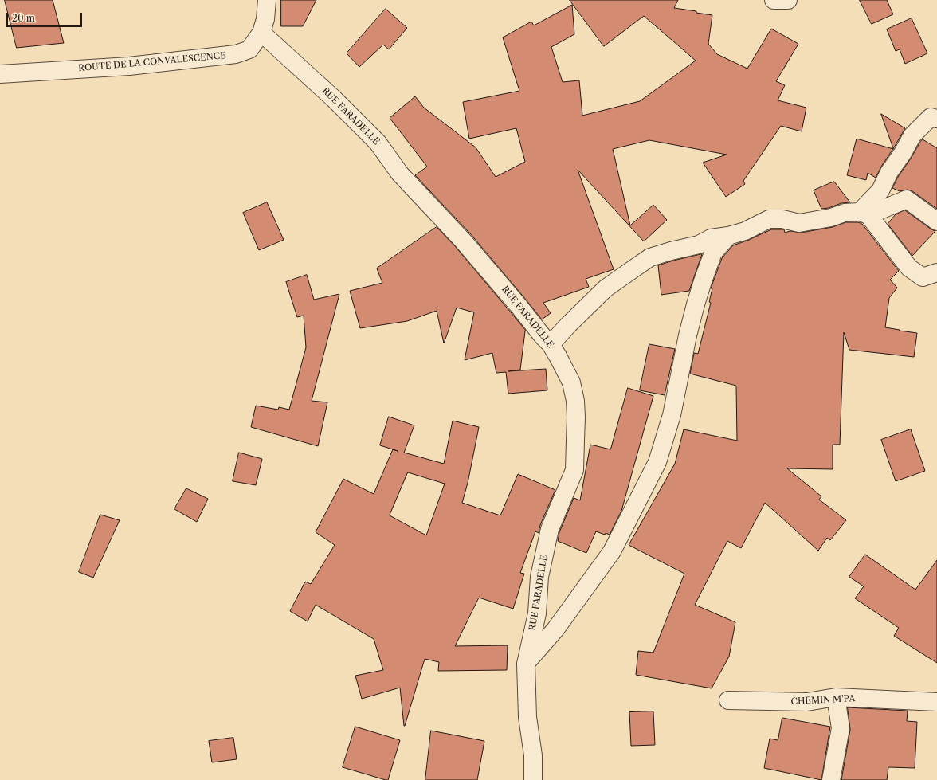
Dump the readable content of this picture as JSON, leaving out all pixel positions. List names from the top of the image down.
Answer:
{
  "streets": {
    "street": ["ROUTE DE LA CONVALESCENCE", "RUE FARADELLE", "CHEMIN M'PA"]
  },
  "crossings": [
    ["ROUTE DE LA CONVALESCENCE", "RUE FARADELLE"]
  ],
  "scale_bar": "20 m"
}
